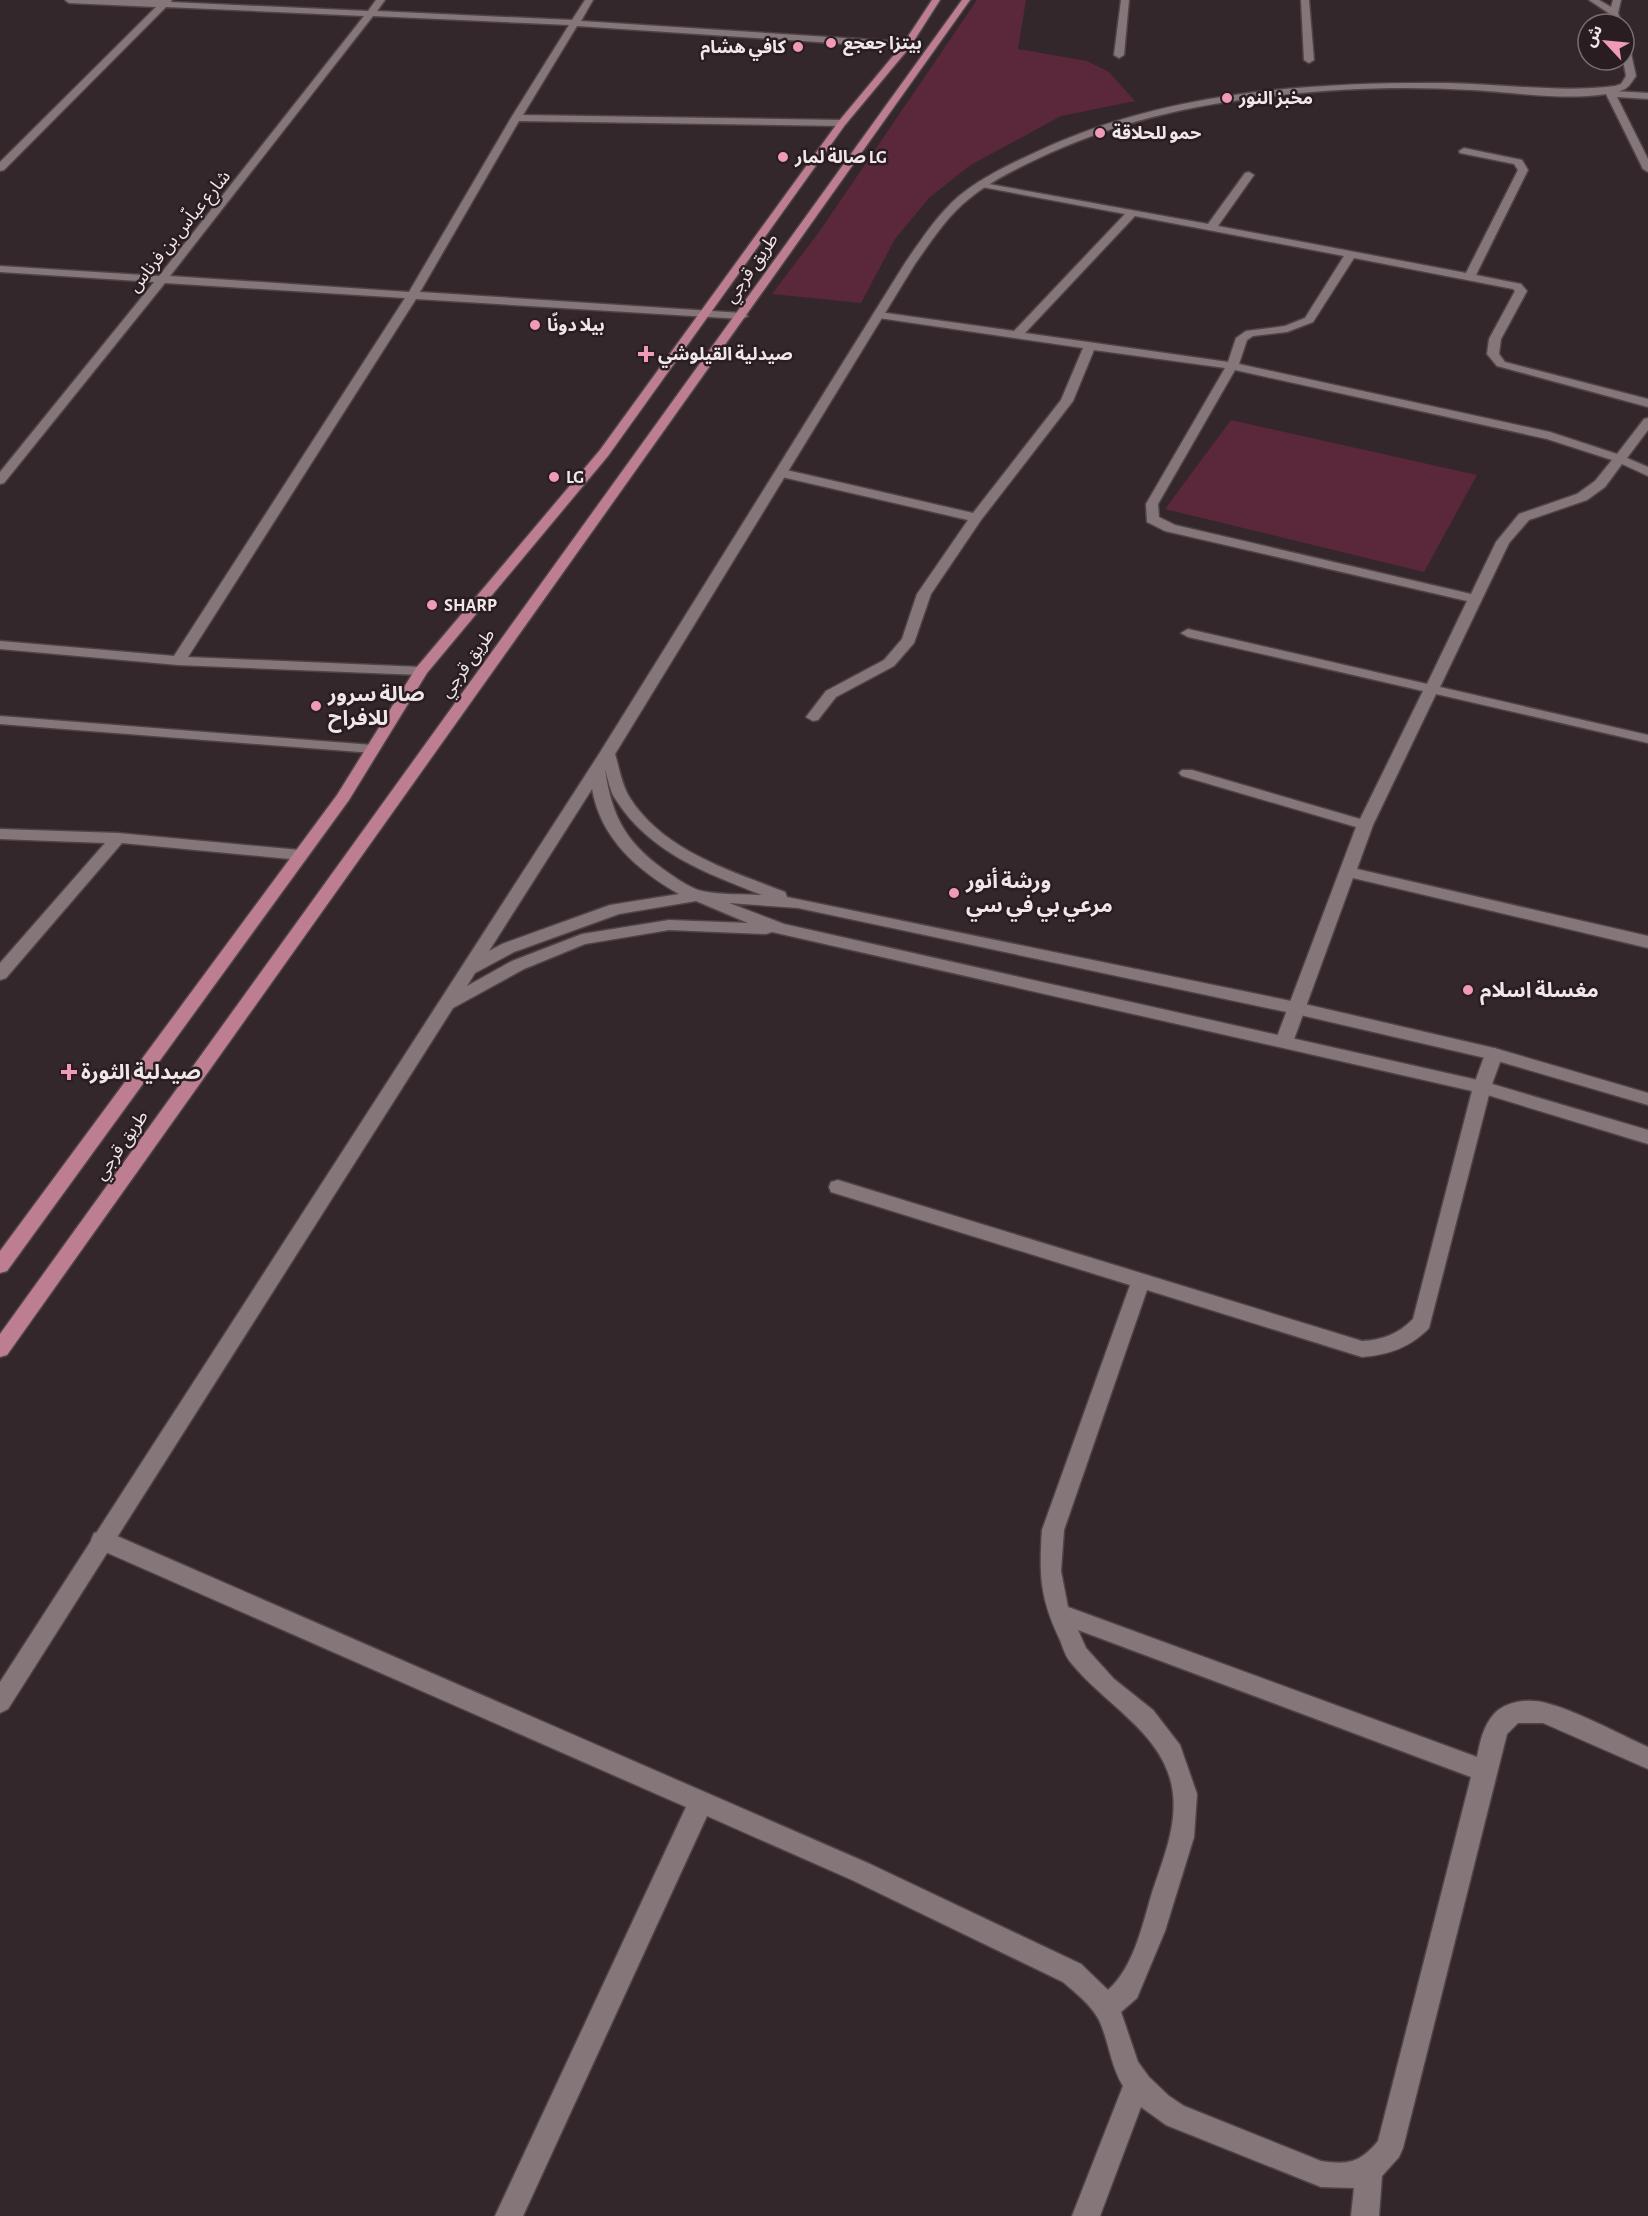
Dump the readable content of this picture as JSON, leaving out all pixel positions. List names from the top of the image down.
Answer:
{
  "streets": {
    "highway": ["طريق قرجي"],
    "street": ["شارع عباّس بن فرناس"]
  },
  "places": {
    "other": [
      "بيتزا جعجع",
      "كافي هشام",
      "مخبز النور",
      "حمو للحلاقة",
      "صالة لمار LG",
      "بيلا دونّا",
      "LG",
      "SHARP",
      "صالة سرور للافراح",
      "ورشة أنور مرعي بي في سي",
      "مغسلة اسلام"
    ],
    "health": ["صيدلية القيلوشي", "صيدلية الثورة"]
  },
  "north": "top left"
}
